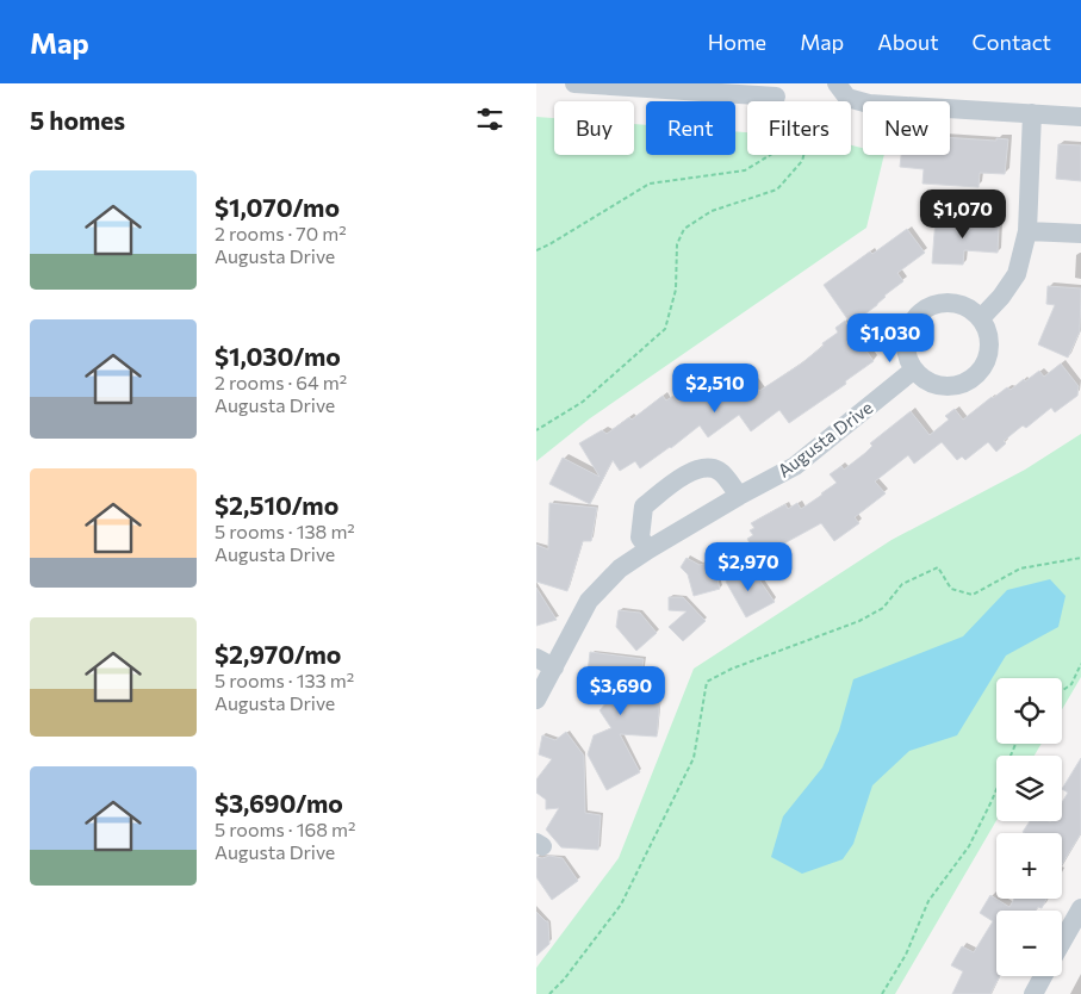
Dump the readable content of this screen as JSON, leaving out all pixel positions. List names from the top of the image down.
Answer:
{
  "streets": {
    "street": ["Augusta Drive"]
  },
  "page": {
    "header": "Map",
    "nav": [
      "Home",
      "Map",
      "About",
      "Contact"
    ],
    "heading": "5 homes",
    "chip": [
      "Buy",
      "Rent",
      "Filters",
      "New"
    ],
    "list": [
      {
        "name": "$1,070/mo",
        "note": "2 rooms · 70 m² · Augusta Drive"
      },
      {
        "name": "$1,030/mo",
        "note": "2 rooms · 64 m² · Augusta Drive"
      },
      {
        "name": "$2,510/mo",
        "note": "5 rooms · 138 m² · Augusta Drive"
      },
      {
        "name": "$2,970/mo",
        "note": "5 rooms · 133 m² · Augusta Drive"
      },
      {
        "name": "$3,690/mo",
        "note": "5 rooms · 168 m² · Augusta Drive"
      }
    ],
    "price": [
      "$1,070",
      "$1,030",
      "$2,510",
      "$2,970",
      "$3,690"
    ],
    "map_buttons": ["+", "−"]
  }
}
